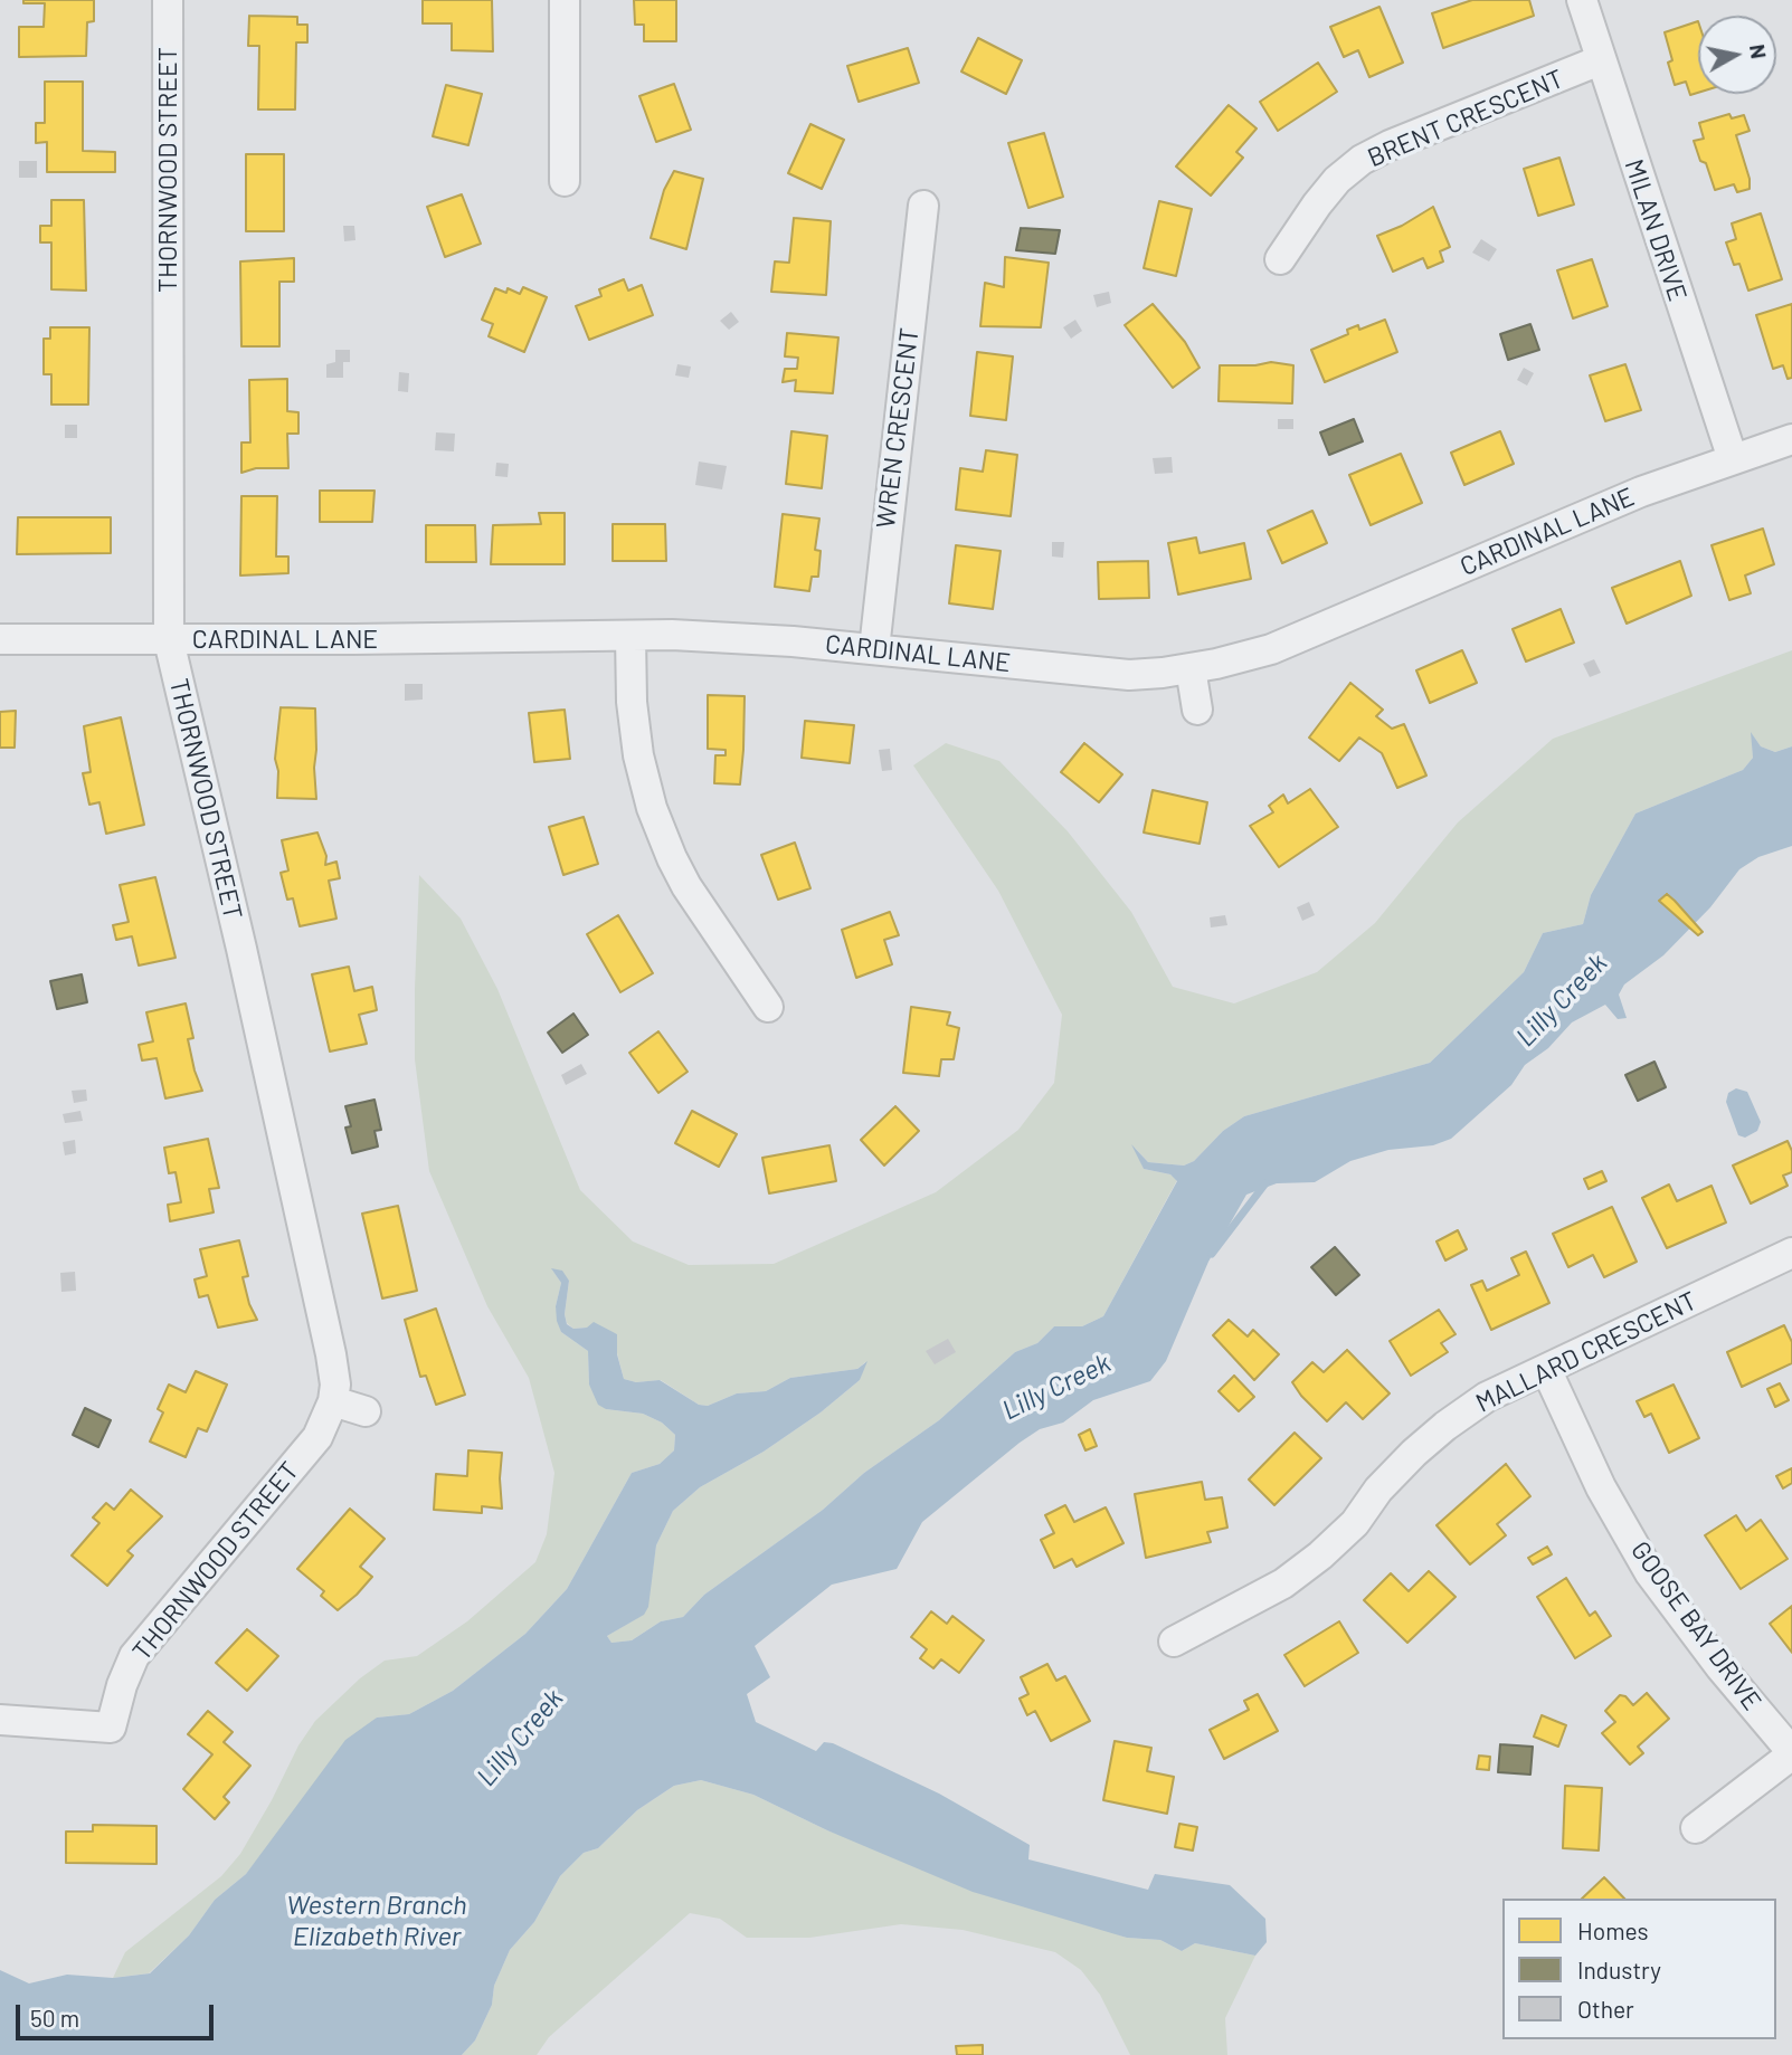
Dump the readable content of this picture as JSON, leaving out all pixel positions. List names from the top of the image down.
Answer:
{
  "streets": {
    "street": [
      "BRENT CRESCENT",
      "THORNWOOD STREET",
      "MILAN DRIVE",
      "WREN CRESCENT",
      "CARDINAL LANE",
      "MALLARD CRESCENT",
      "GOOSE BAY DRIVE"
    ]
  },
  "crossings": [
    ["BRENT CRESCENT", "MILAN DRIVE"],
    ["THORNWOOD STREET", "CARDINAL LANE"],
    ["MILAN DRIVE", "CARDINAL LANE"],
    ["WREN CRESCENT", "CARDINAL LANE"],
    ["MALLARD CRESCENT", "GOOSE BAY DRIVE"]
  ],
  "water": ["Lilly Creek", "Western Branch Elizabeth River"],
  "legend": ["Homes", "Industry", "Other"],
  "scale_bar": "50 m",
  "north": "right"
}
